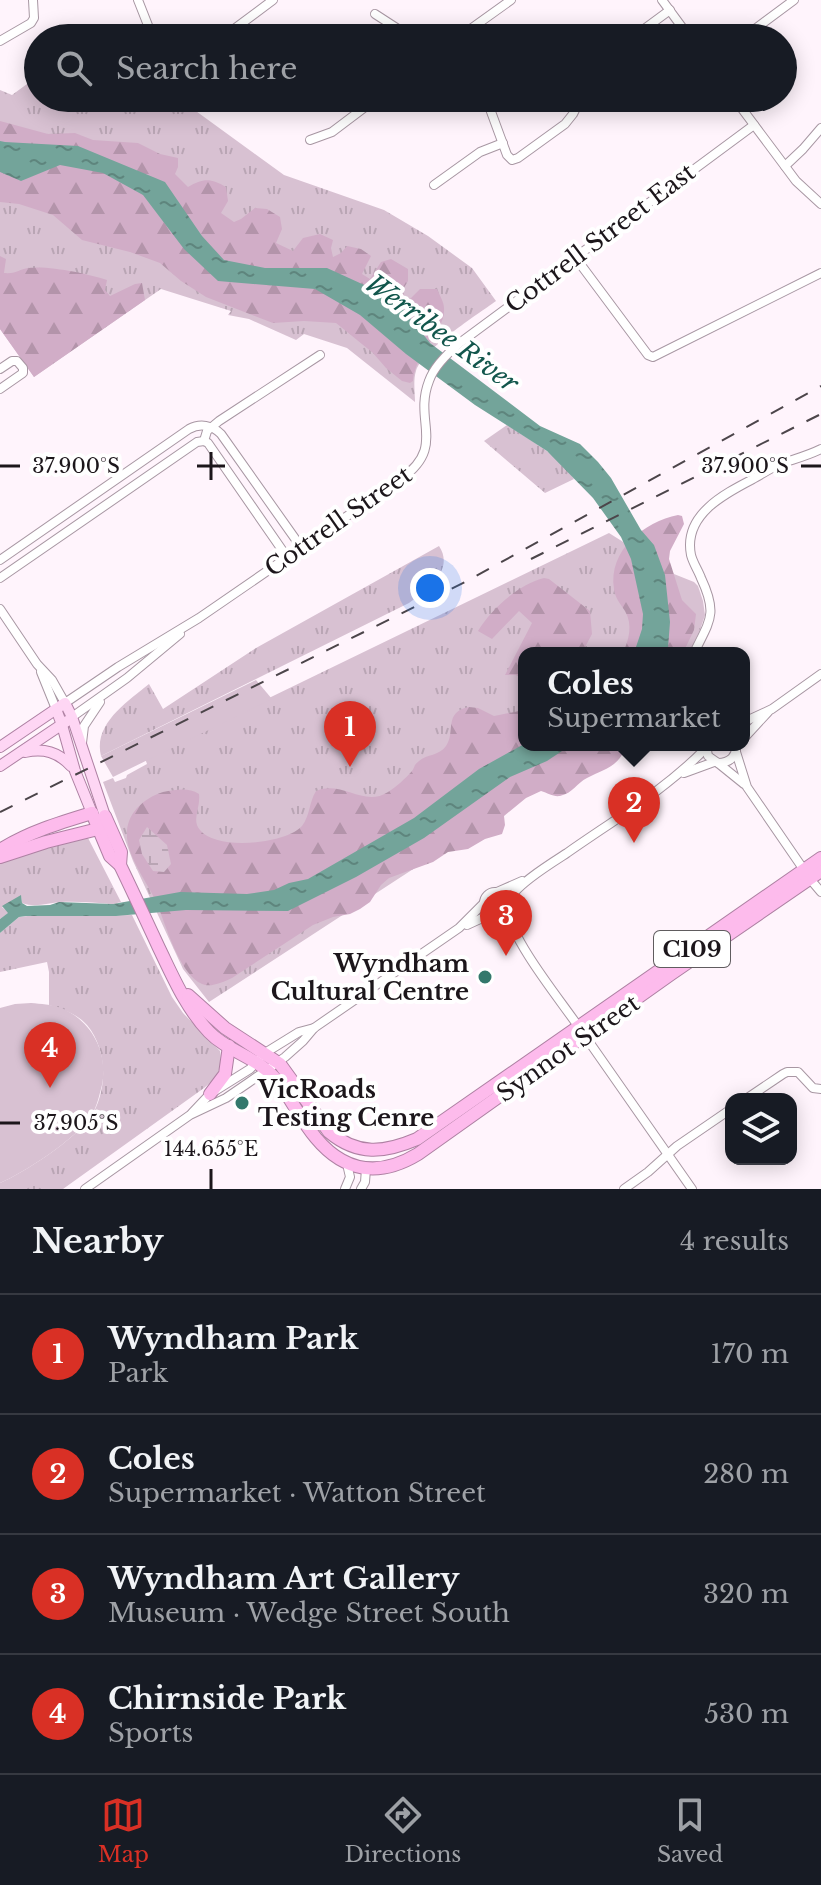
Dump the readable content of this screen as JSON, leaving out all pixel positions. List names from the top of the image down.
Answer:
{
  "streets": {
    "highway": ["C109", "Synnot Street"],
    "main road": ["Cottrell Street"],
    "street": ["Cottrell Street East"]
  },
  "crossings": [
    ["Cottrell Street East", "Cottrell Street"],
    ["C109", "Synnot Street"]
  ],
  "water": ["Werribee River"],
  "places": ["Wyndham Cultural Centre", "VicRoads Testing Cenre"],
  "page": {
    "search": "Search here",
    "popup": ["Coles", "Supermarket"],
    "pins": [
      "1",
      "2",
      "3",
      "4"
    ],
    "heading": ["Nearby", "4 results"],
    "list": [
      {
        "mark": "1",
        "name": "Wyndham Park",
        "note": "Park",
        "value": "170 m"
      },
      {
        "mark": "2",
        "name": "Coles",
        "note": "Supermarket · Watton Street",
        "value": "280 m"
      },
      {
        "mark": "3",
        "name": "Wyndham Art Gallery",
        "note": "Museum · Wedge Street South",
        "value": "320 m"
      },
      {
        "mark": "4",
        "name": "Chirnside Park",
        "note": "Sports",
        "value": "530 m"
      }
    ],
    "nav": ["Map", "Directions", "Saved"]
  },
  "coordinates": ["37.900°S", "37.905°S", "144.655°E"]
}
